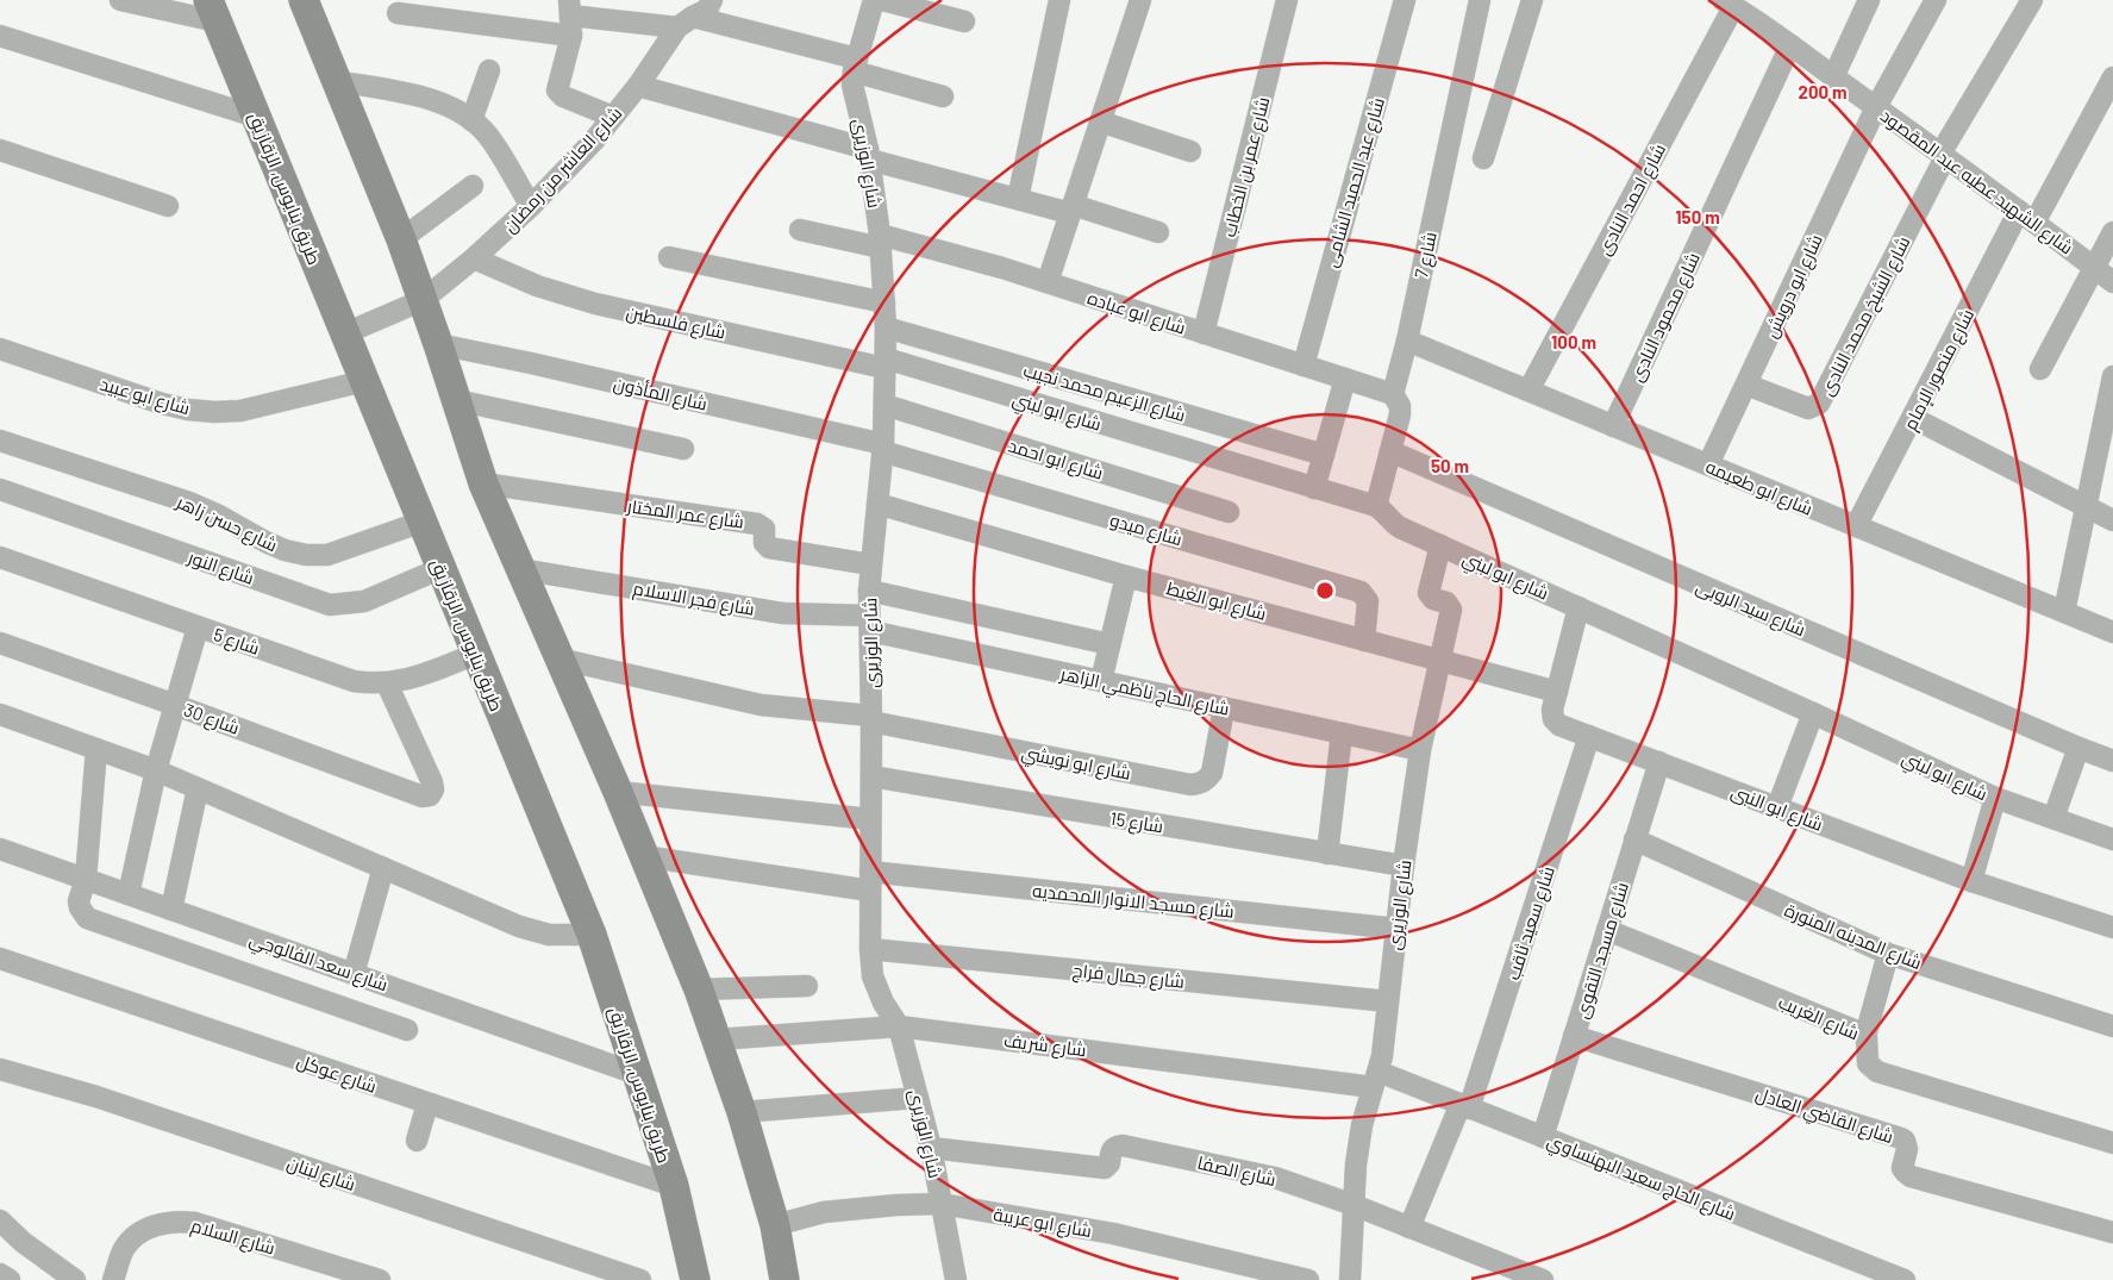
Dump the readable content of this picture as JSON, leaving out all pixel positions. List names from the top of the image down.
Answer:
{
  "streets": {
    "main road": ["طريق بنايوس, الزقازيق"],
    "street": [
      "شارع الوزيرى",
      "شارع عمر بن الخطاب",
      "شارع العاشر من رمضان",
      "شارع الشهيد عطيه عبد المقصود",
      "شارع عبد الحميد الشامى",
      "شارع احمد النادى",
      "شارع 7",
      "شارع ابو درويش",
      "شارع ابو عباده",
      "شارع الشيخ محمد النادى",
      "شارع محمود النادى",
      "شارع فلسطين",
      "شارع منصور الإمام",
      "شارع الزعيم محمد نجيب",
      "شارع المأذون",
      "شارع ابو عبيد",
      "شارع ابو لبني",
      "شارع ابو احمد",
      "شارع ابو طعيمه",
      "شارع عمر المختار",
      "شارع حسن زاهر",
      "شارع ميدو",
      "شارع النور",
      "شارع فجر الاسلام",
      "شارع ابو الغيط",
      "شارع سيد الروبى",
      "شارع 5",
      "شارع الحاج ناظمي الزاهر",
      "شارع 30",
      "شارع ابو نويشي",
      "شارع ابو النبى",
      "شارع 15",
      "شارع مسجد الانوار المحمديه",
      "شارع سعيد ثاقب",
      "شارع المدينه المنورة",
      "شارع مسجد التقوى",
      "شارع سعد الفالوجي",
      "شارع جمال فراج",
      "شارع الغريب",
      "شارع شريف",
      "شارع عوكل",
      "شارع القاضي العادل",
      "شارع الصفا",
      "شارع لبنان",
      "شارع الحاج سعيد البهنساوي",
      "شارع ابو عريبة",
      "شارع السلام"
    ]
  },
  "crossings": [
    ["شارع الوزيرى", "شارع ابو عباده"],
    ["شارع الوزيرى", "شارع فلسطين"],
    ["شارع الوزيرى", "شارع الزعيم محمد نجيب"],
    ["شارع الوزيرى", "شارع المأذون"],
    ["شارع الوزيرى", "شارع ابو لبني"],
    ["شارع الوزيرى", "شارع ابو احمد"],
    ["شارع الوزيرى", "شارع عمر المختار"],
    ["شارع الوزيرى", "شارع ميدو"],
    ["شارع الوزيرى", "شارع فجر الاسلام"],
    ["شارع الوزيرى", "شارع ابو الغيط"],
    ["شارع الوزيرى", "شارع الحاج ناظمي الزاهر"],
    ["شارع الوزيرى", "شارع ابو نويشي"],
    ["شارع الوزيرى", "شارع 15"],
    ["شارع الوزيرى", "شارع مسجد الانوار المحمديه"],
    ["شارع الوزيرى", "شارع جمال فراج"],
    ["شارع الوزيرى", "شارع شريف"],
    ["شارع الوزيرى", "شارع الصفا"],
    ["شارع الوزيرى", "شارع الحاج سعيد البهنساوي"],
    ["شارع الوزيرى", "شارع ابو عريبة"],
    ["شارع عمر بن الخطاب", "شارع ابو عباده"],
    ["شارع العاشر من رمضان", "طريق بنايوس, الزقازيق"],
    ["شارع العاشر من رمضان", "شارع فلسطين"],
    ["شارع الشهيد عطيه عبد المقصود", "شارع احمد النادى"],
    ["شارع الشهيد عطيه عبد المقصود", "شارع ابو درويش"],
    ["شارع الشهيد عطيه عبد المقصود", "شارع الشيخ محمد النادى"],
    ["شارع الشهيد عطيه عبد المقصود", "شارع محمود النادى"],
    ["شارع الشهيد عطيه عبد المقصود", "شارع منصور الإمام"],
    ["شارع عبد الحميد الشامى", "شارع ابو عباده"],
    ["طريق بنايوس, الزقازيق", "شارع ابو عبيد"],
    ["طريق بنايوس, الزقازيق", "شارع حسن زاهر"],
    ["طريق بنايوس, الزقازيق", "شارع النور"],
    ["طريق بنايوس, الزقازيق", "شارع 5"],
    ["طريق بنايوس, الزقازيق", "شارع سعد الفالوجي"],
    ["طريق بنايوس, الزقازيق", "شارع عوكل"],
    ["شارع احمد النادى", "شارع ابو طعيمه"],
    ["شارع 7", "شارع ابو عباده"],
    ["شارع 7", "شارع ابو لبني"],
    ["شارع 7", "شارع ابو طعيمه"],
    ["شارع 7", "شارع سيد الروبى"],
    ["شارع ابو درويش", "شارع الشيخ محمد النادى"],
    ["شارع ابو درويش", "شارع ابو طعيمه"],
    ["شارع محمود النادى", "شارع ابو طعيمه"],
    ["شارع فلسطين", "شارع ابو لبني"],
    ["شارع منصور الإمام", "شارع ابو طعيمه"],
    ["شارع المأذون", "شارع ميدو"],
    ["شارع ابو لبني", "شارع ابو النبى"],
    ["شارع ميدو", "شارع ابو الغيط"],
    ["شارع فجر الاسلام", "شارع الحاج ناظمي الزاهر"],
    ["شارع ابو الغيط", "شارع ابو النبى"],
    ["شارع 5", "شارع 30"],
    ["شارع الحاج ناظمي الزاهر", "شارع ابو نويشي"],
    ["شارع ابو النبى", "شارع سعيد ثاقب"],
    ["شارع ابو النبى", "شارع مسجد التقوى"],
    ["شارع سعيد ثاقب", "شارع الصفا"],
    ["شارع سعيد ثاقب", "شارع الحاج سعيد البهنساوي"],
    ["شارع المدينه المنورة", "شارع مسجد التقوى"],
    ["شارع مسجد التقوى", "شارع الغريب"],
    ["شارع مسجد التقوى", "شارع القاضي العادل"],
    ["شارع مسجد التقوى", "شارع الحاج سعيد البهنساوي"],
    ["شارع شريف", "شارع الحاج سعيد البهنساوي"]
  ],
  "rings": [
    "200 m",
    "150 m",
    "100 m",
    "50 m"
  ]
}
